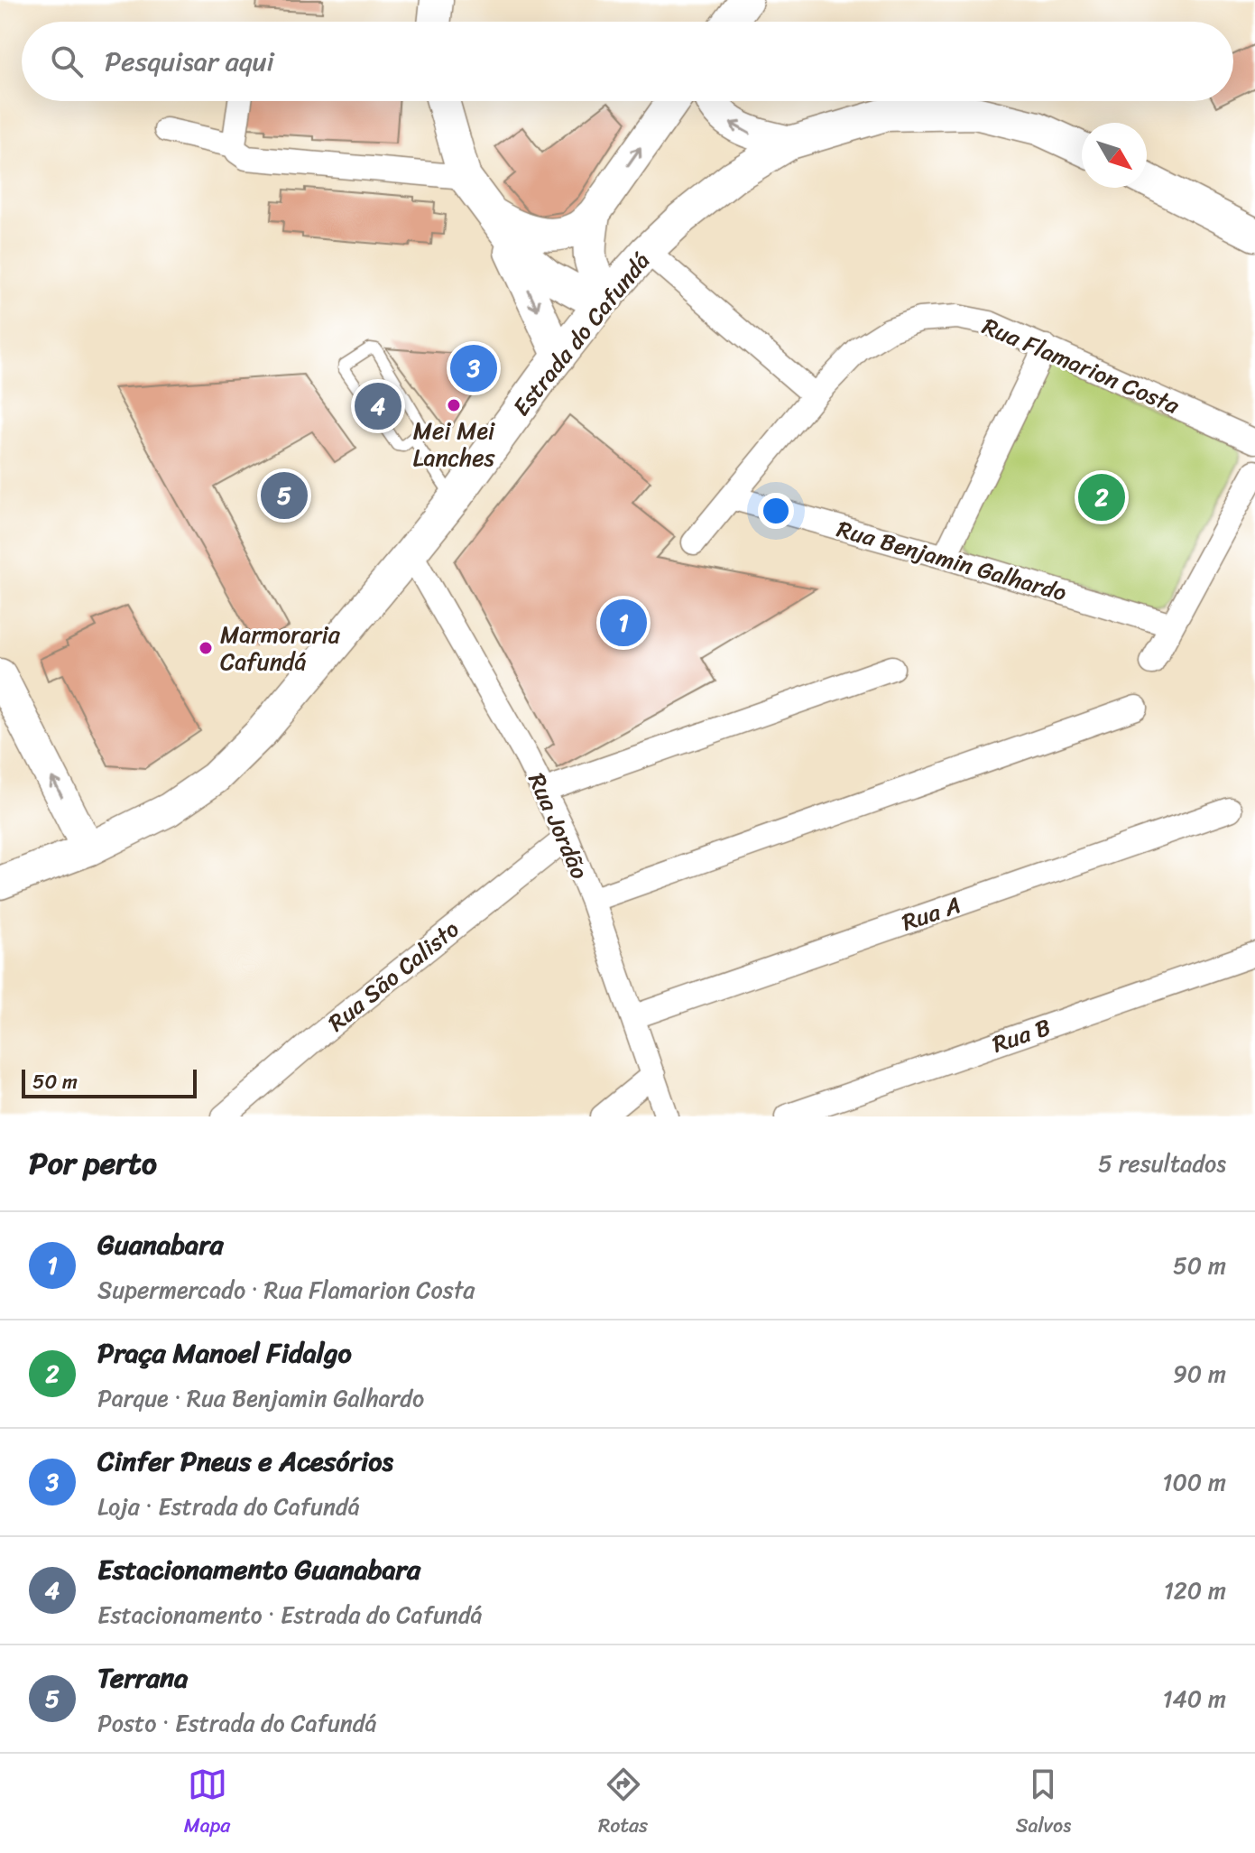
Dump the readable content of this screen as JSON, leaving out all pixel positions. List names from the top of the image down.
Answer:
{
  "streets": {
    "main road": ["Estrada do Cafundá"],
    "street": [
      "Rua Flamarion Costa",
      "Rua Benjamin Galhardo",
      "Rua Jordão",
      "Rua A",
      "Rua São Calisto",
      "Rua B"
    ]
  },
  "crossings": [
    ["Estrada do Cafundá", "Rua Jordão"],
    ["Rua Flamarion Costa", "Rua Benjamin Galhardo"],
    ["Rua Jordão", "Rua A"],
    ["Rua Jordão", "Rua São Calisto"]
  ],
  "places": ["Mei Mei Lanches", "Marmoraria Cafundá"],
  "scale_bar": "50 m",
  "north": "bottom right",
  "page": {
    "search": "Pesquisar aqui",
    "pins": [
      "3",
      "4",
      "5",
      "2",
      "1"
    ],
    "scale": "50 m",
    "heading": ["Por perto", "5 resultados"],
    "list": [
      {
        "mark": "1",
        "name": "Guanabara",
        "note": "Supermercado · Rua Flamarion Costa",
        "value": "50 m"
      },
      {
        "mark": "2",
        "name": "Praça Manoel Fidalgo",
        "note": "Parque · Rua Benjamin Galhardo",
        "value": "90 m"
      },
      {
        "mark": "3",
        "name": "Cinfer Pneus e Acesórios",
        "note": "Loja · Estrada do Cafundá",
        "value": "100 m"
      },
      {
        "mark": "4",
        "name": "Estacionamento Guanabara",
        "note": "Estacionamento · Estrada do Cafundá",
        "value": "120 m"
      },
      {
        "mark": "5",
        "name": "Terrana",
        "note": "Posto · Estrada do Cafundá",
        "value": "140 m"
      }
    ],
    "nav": ["Mapa", "Rotas", "Salvos"]
  }
}
